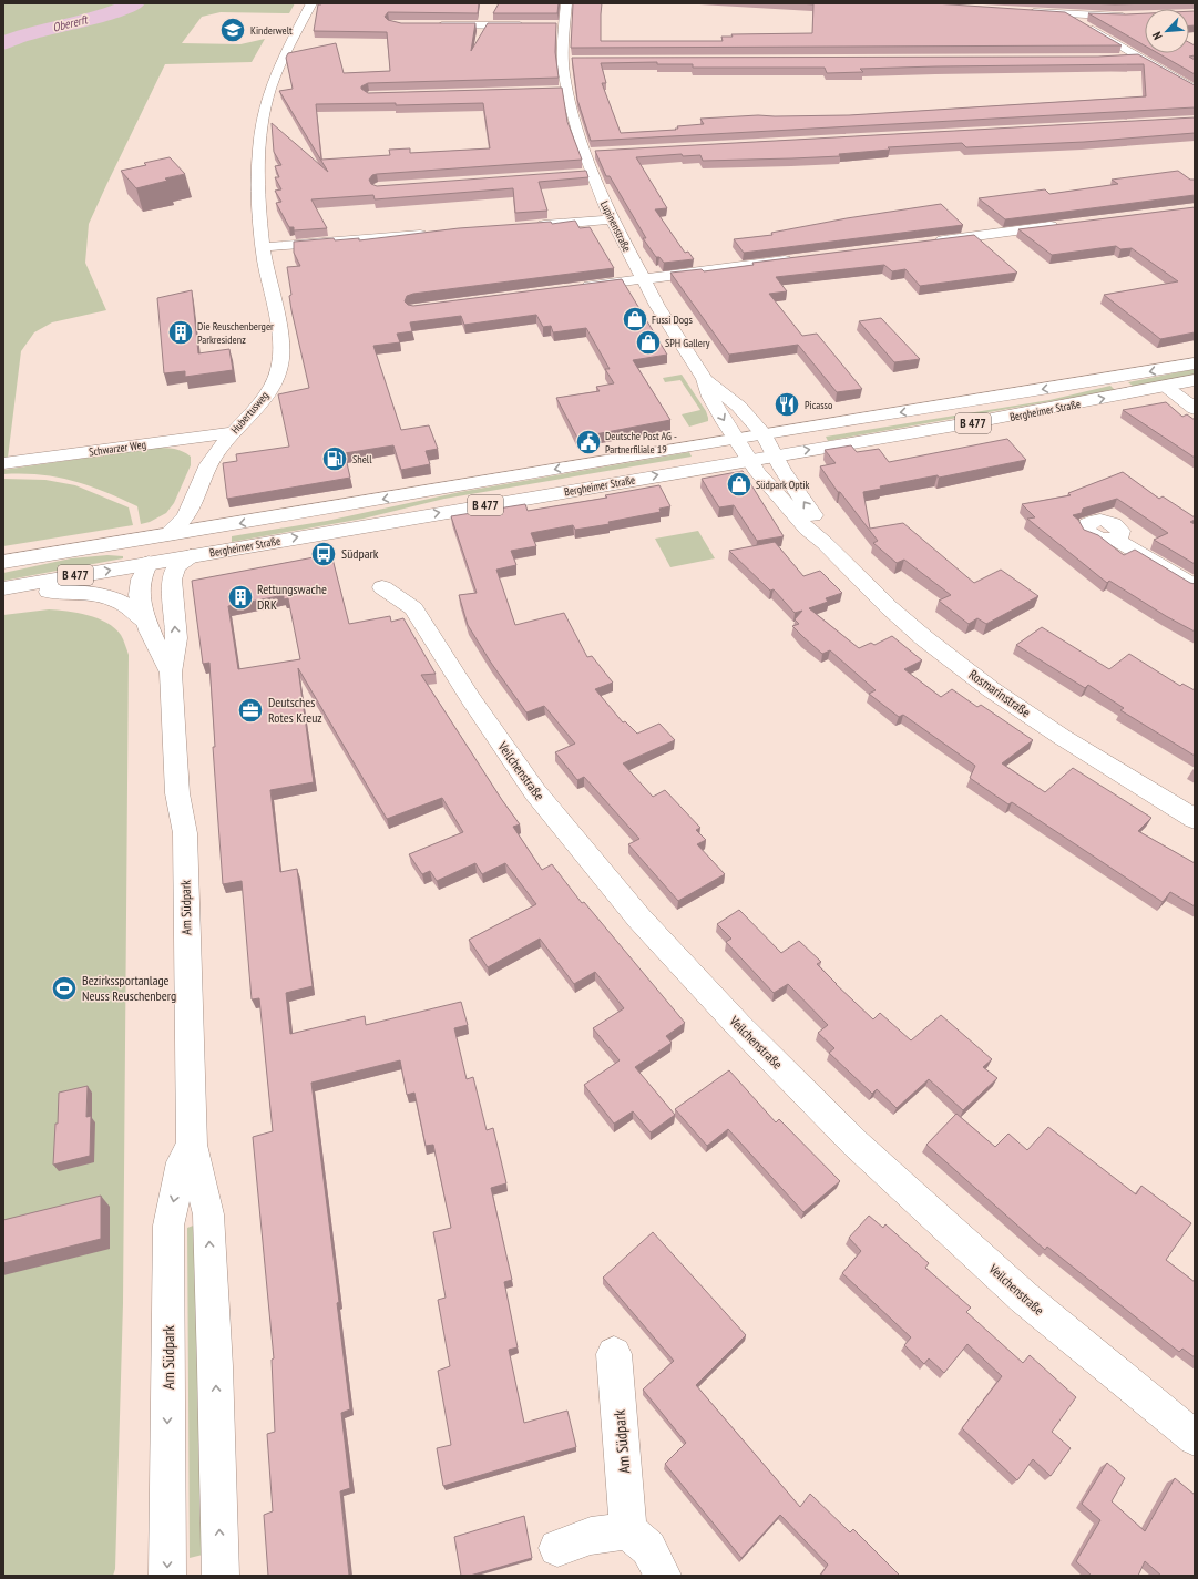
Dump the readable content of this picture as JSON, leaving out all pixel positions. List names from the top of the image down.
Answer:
{
  "streets": {
    "street": [
      "Lupinenstraße",
      "Bergheimer Straße",
      "Hubertusweg",
      "B 477",
      "Schwarzer Weg",
      "Rosmarinstraße",
      "Veilchenstraße",
      "Am Südpark"
    ]
  },
  "crossings": [
    ["Lupinenstraße", "Bergheimer Straße"],
    ["Lupinenstraße", "Rosmarinstraße"],
    ["Bergheimer Straße", "Hubertusweg"],
    ["Bergheimer Straße", "Rosmarinstraße"],
    ["Bergheimer Straße", "Am Südpark"],
    ["Hubertusweg", "Schwarzer Weg"],
    ["Hubertusweg", "Am Südpark"]
  ],
  "water": ["Obererft"],
  "places": {
    "school or university": ["Kinderwelt"],
    "shop": ["Fussi Dogs", "SPH Gallery", "Südpark Optik"],
    "building": ["Die Reuschenberger Parkresidenz", "Rettungswache DRK"],
    "restaurant": ["Picasso"],
    "public building": ["Deutsche Post AG - Partnerfiliale 19"],
    "fuel station": ["Shell"],
    "bus stop": ["Südpark"],
    "office": ["Deutsches Rotes Kreuz"],
    "sports": ["Bezirkssportanlage Neuss Reuschenberg"]
  },
  "north": "bottom left"
}
